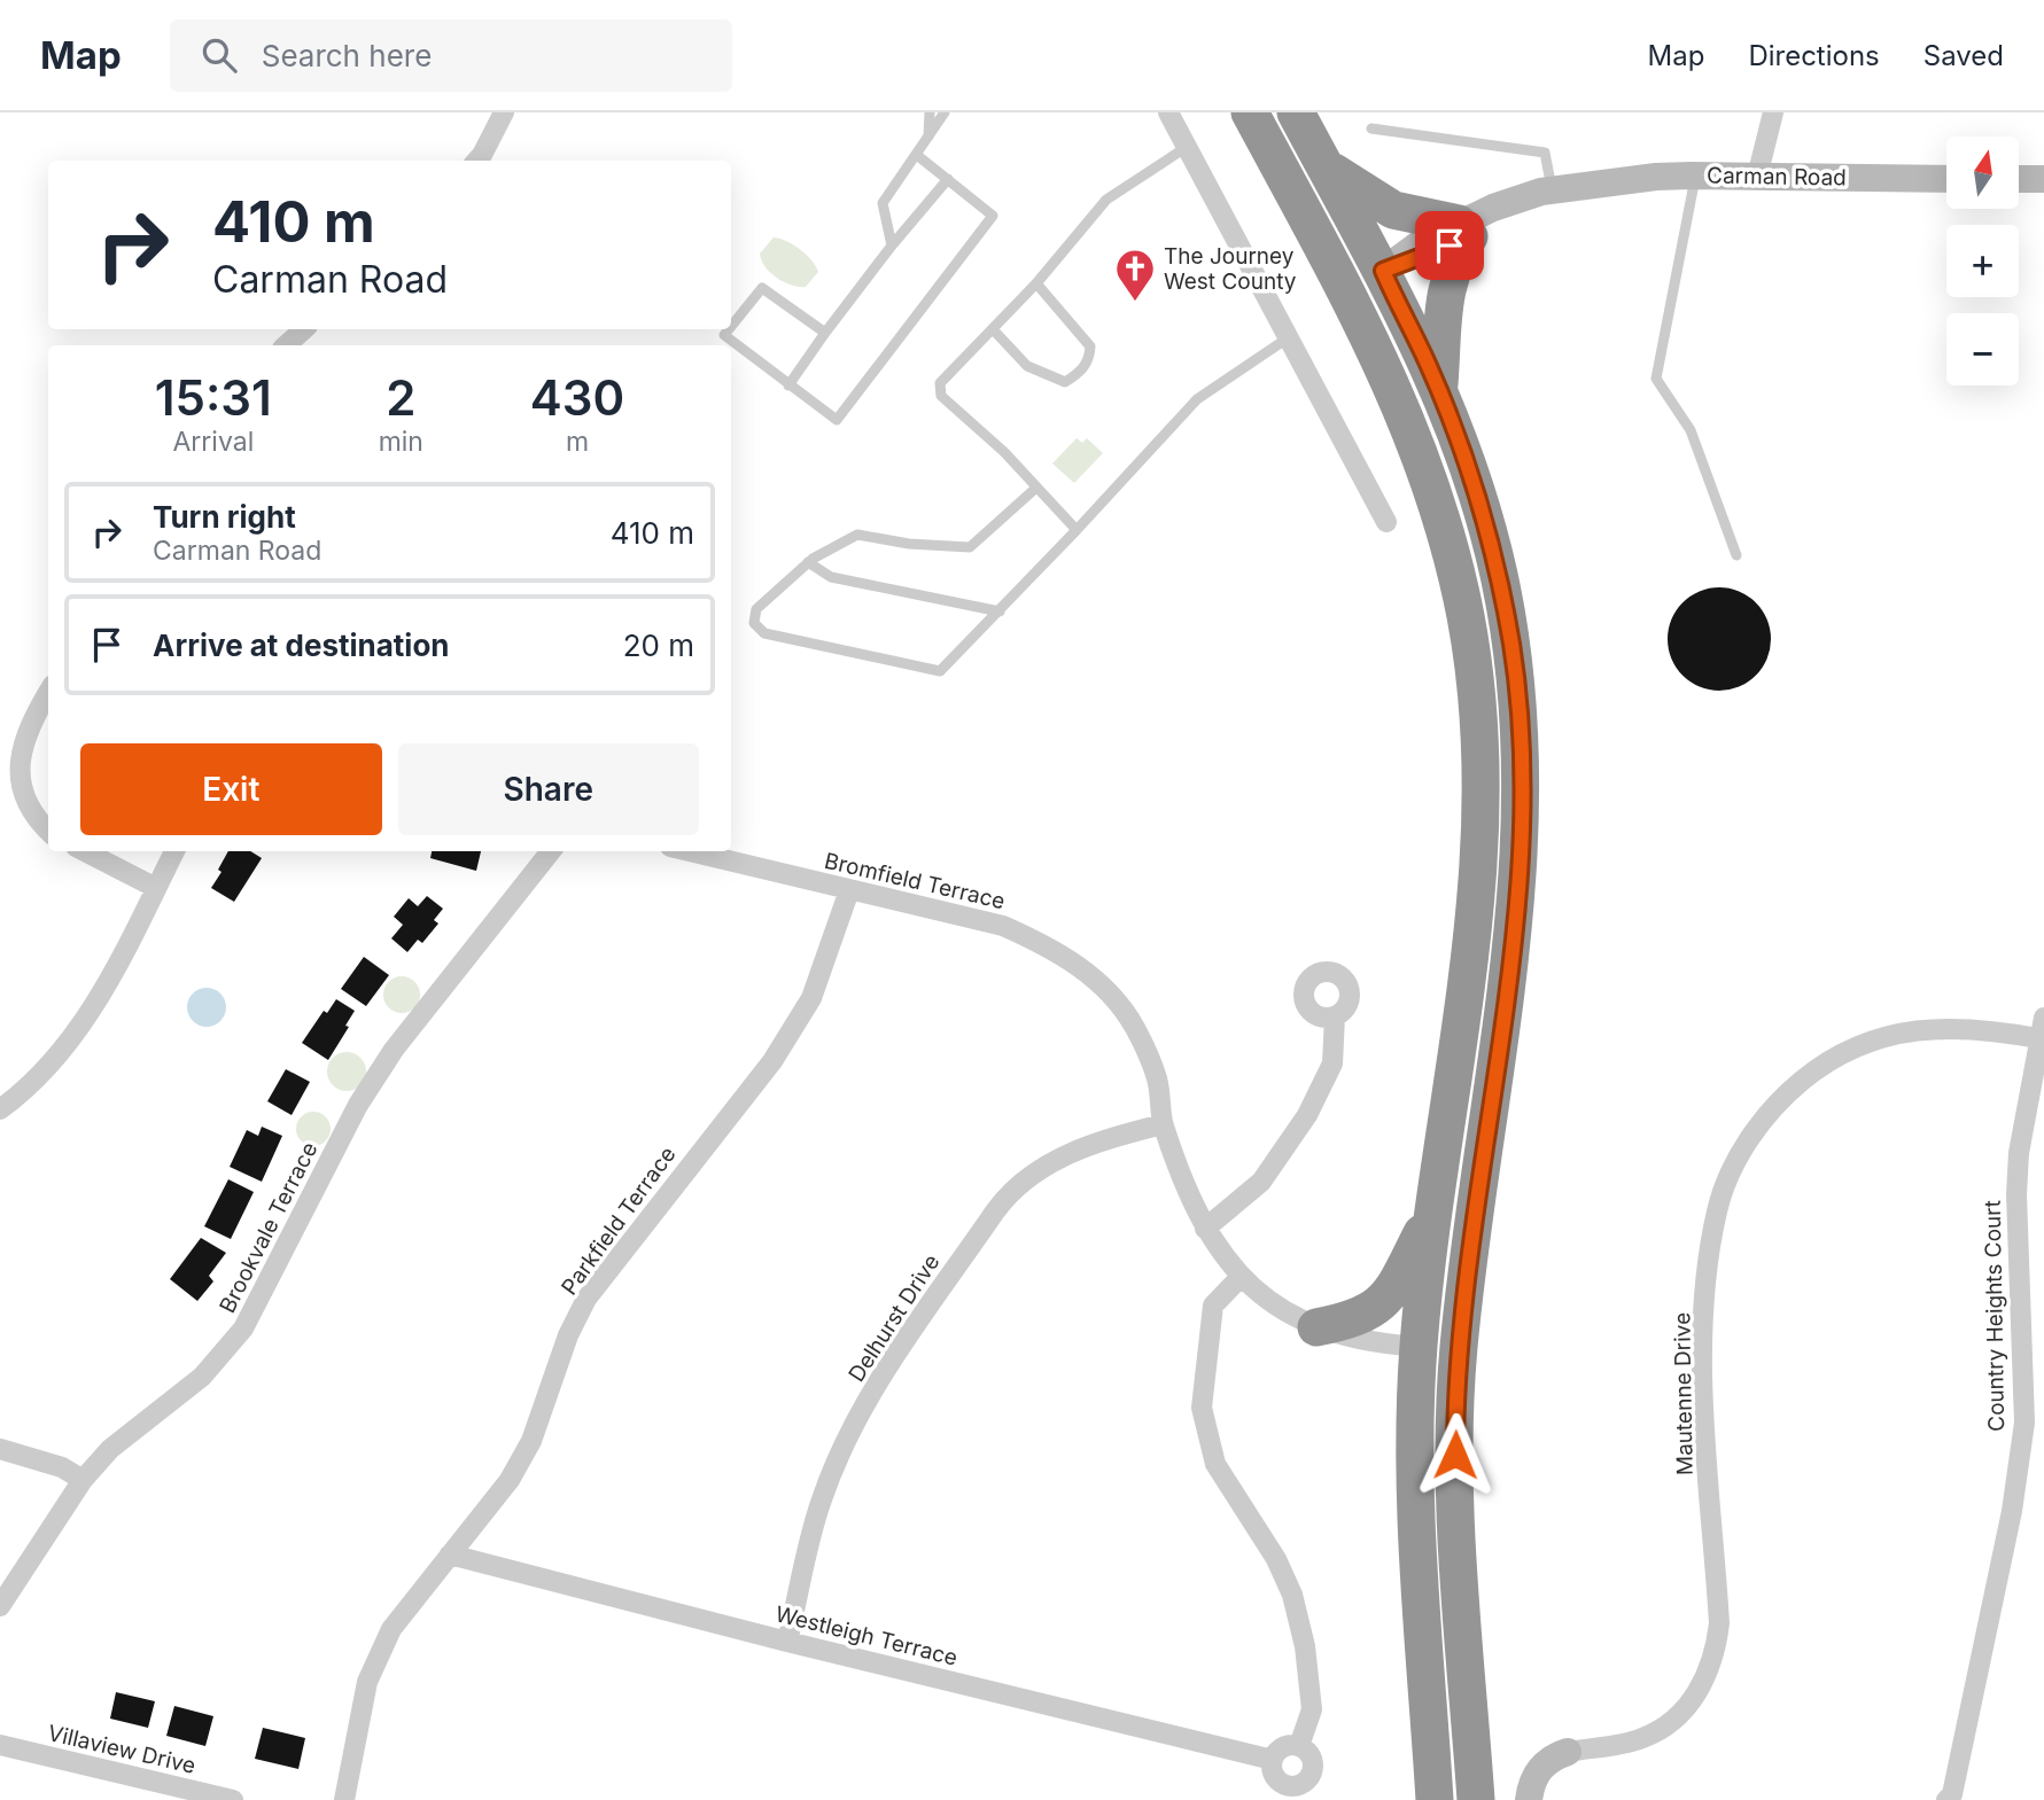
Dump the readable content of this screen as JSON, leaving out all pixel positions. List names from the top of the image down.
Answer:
{
  "streets": {
    "street": [
      "Carman Road",
      "Bromfield Terrace",
      "Parkfield Terrace",
      "Brookvale Terrace",
      "Country Heights Court",
      "Delhurst Drive",
      "Mautenne Drive",
      "Westleigh Terrace",
      "Villaview Drive"
    ]
  },
  "crossings": [
    ["Bromfield Terrace", "Parkfield Terrace"],
    ["Bromfield Terrace", "Delhurst Drive"],
    ["Parkfield Terrace", "Westleigh Terrace"],
    ["Country Heights Court", "Mautenne Drive"],
    ["Delhurst Drive", "Westleigh Terrace"]
  ],
  "places": {
    "church": ["The Journey West County"]
  },
  "north": "top",
  "page": {
    "header": "Map",
    "search": "Search here",
    "nav": ["Map", "Directions", "Saved"],
    "map_buttons": ["+", "−"],
    "turn": ["410 m", "Carman Road"],
    "eta": [
      "15:31",
      "Arrival",
      "2",
      "min",
      "430",
      "m"
    ],
    "list": [
      {
        "name": "Turn right",
        "note": "Carman Road",
        "value": "410 m"
      },
      {
        "name": "Arrive at destination",
        "value": "20 m"
      }
    ],
    "buttons": ["Exit", "Share"]
  }
}
